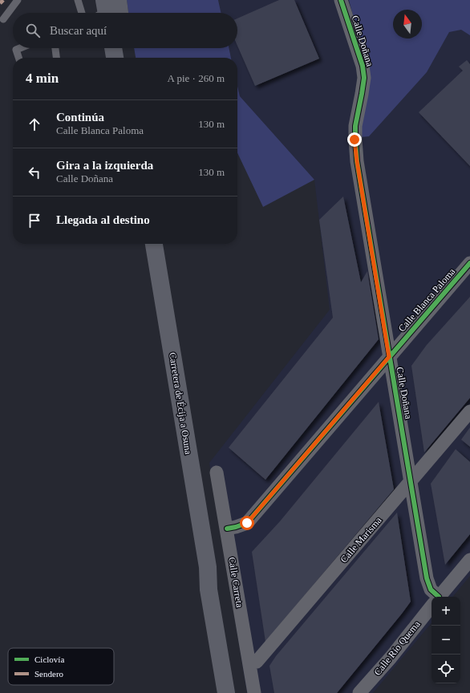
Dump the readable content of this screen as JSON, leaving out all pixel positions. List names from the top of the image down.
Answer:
{
  "streets": {
    "main road": ["Carretera de Écija a Osuna"],
    "street": [
      "Calle Doñana",
      "Calle Blanca Paloma",
      "Calle Marisma",
      "Calle Carreta",
      "Calle Río Quema"
    ]
  },
  "crossings": [
    ["Calle Doñana", "Calle Blanca Paloma"],
    ["Calle Doñana", "Calle Marisma"],
    ["Calle Blanca Paloma", "Calle Carreta"],
    ["Calle Marisma", "Calle Carreta"]
  ],
  "legend": ["Ciclovía", "Sendero"],
  "north": "top",
  "page": {
    "search": "Buscar aquí",
    "heading": ["4 min", "A pie · 260 m"],
    "list": [
      ["Continúa", "Calle Blanca Paloma", "130 m"],
      ["Gira a la izquierda", "Calle Doñana", "130 m"],
      "Llegada al destino"
    ],
    "map_buttons": ["+", "−"]
  }
}
